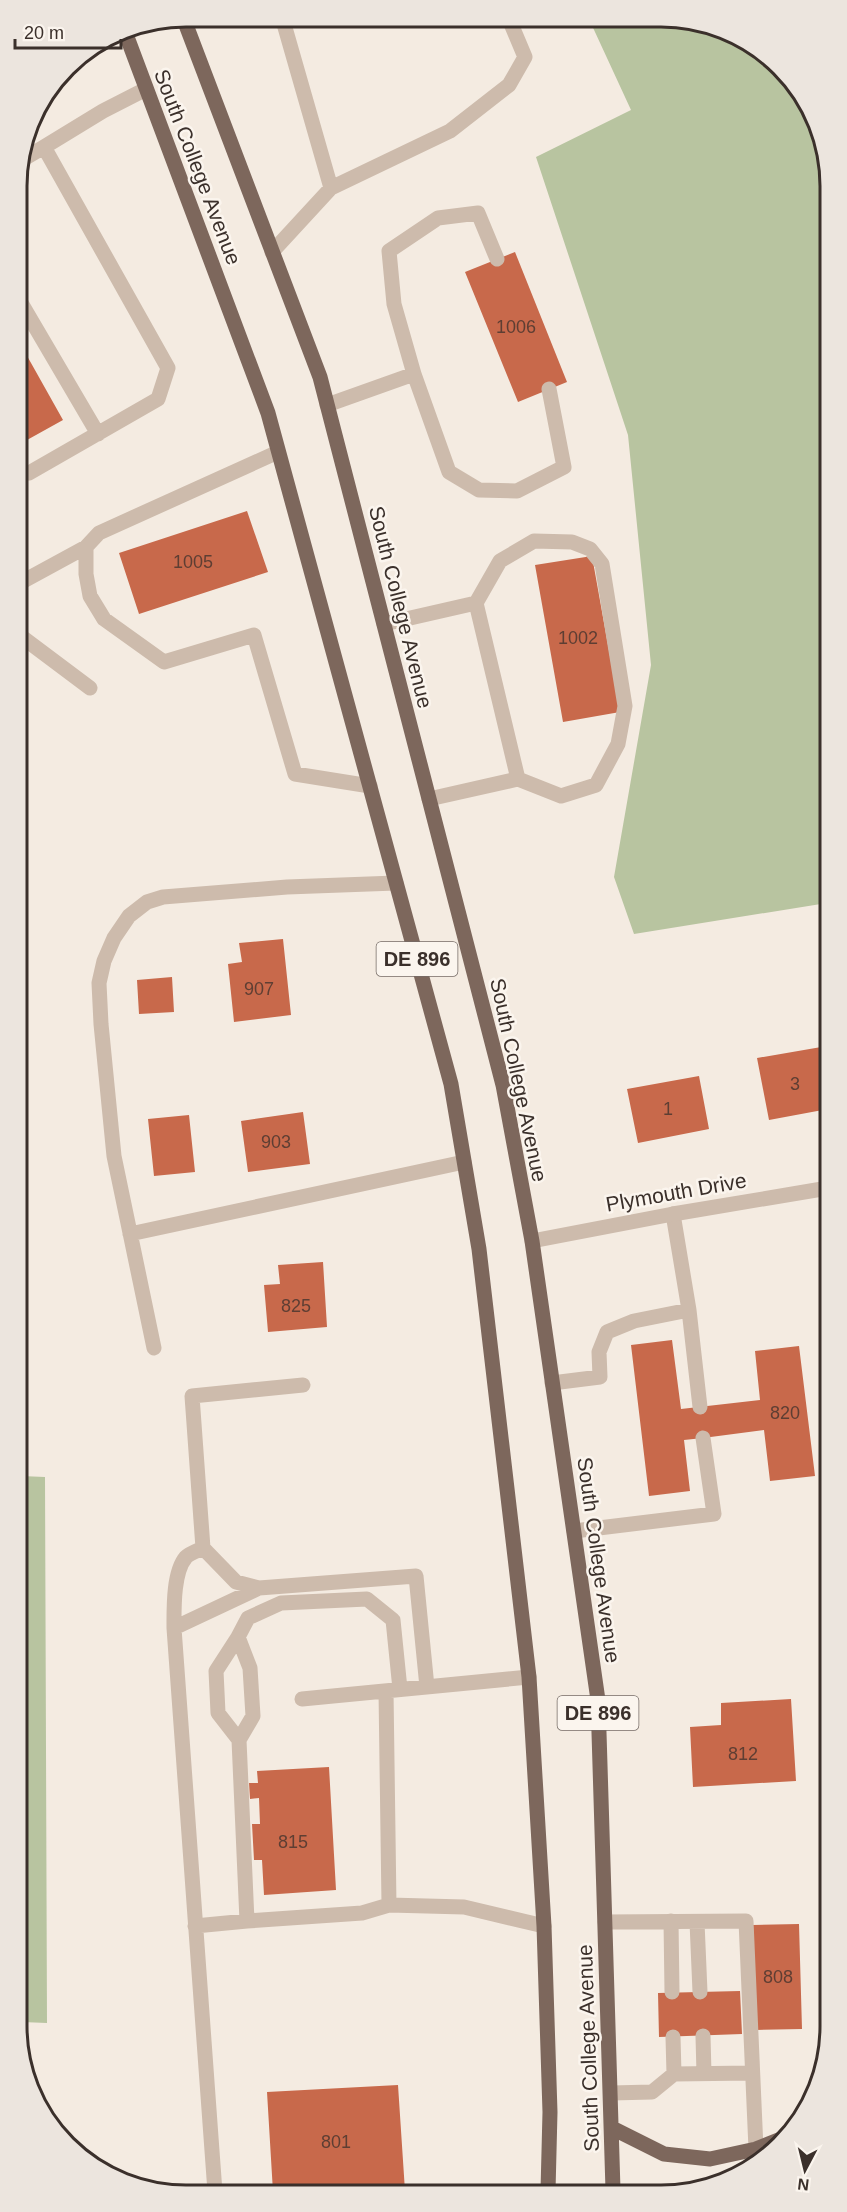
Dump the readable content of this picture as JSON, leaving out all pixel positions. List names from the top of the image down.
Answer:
{
  "streets": {
    "main road": ["South College Avenue", "DE 896"],
    "street": ["Plymouth Drive"]
  },
  "crossings": [
    ["South College Avenue", "Plymouth Drive"]
  ],
  "house_numbers": [
    "1006",
    "1005",
    "1002",
    "907",
    "3",
    "1",
    "903",
    "825",
    "820",
    "812",
    "815",
    "808",
    "801"
  ],
  "scale_bar": "20 m",
  "north": "bottom"
}
